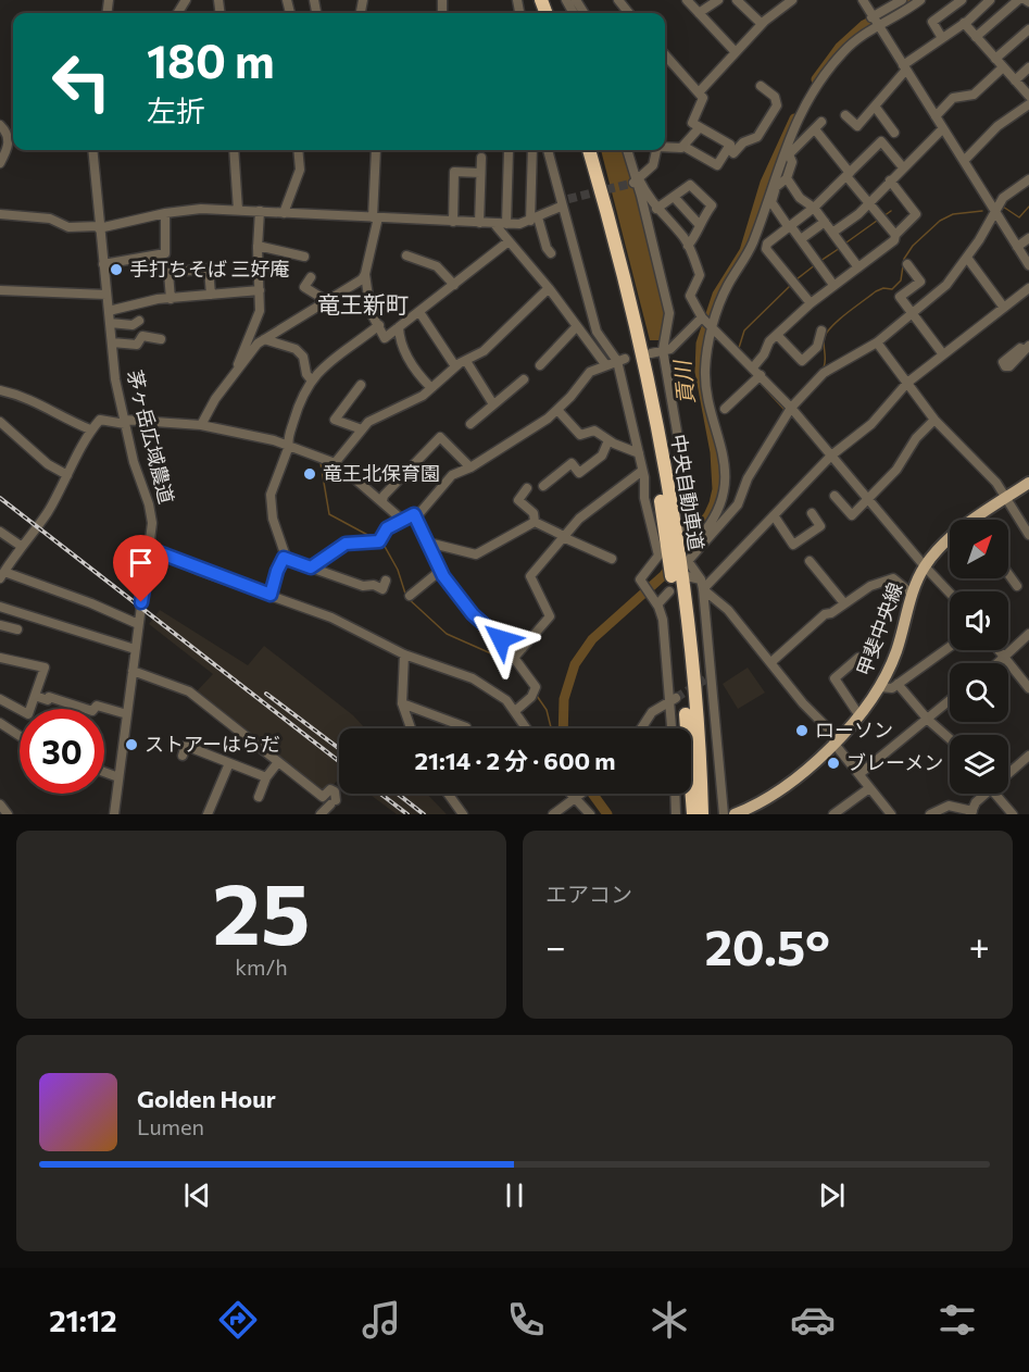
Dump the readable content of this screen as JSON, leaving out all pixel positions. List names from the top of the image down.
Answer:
{
  "streets": {
    "highway": ["中央自動車道"],
    "main road": ["甲斐中央線"],
    "street": ["茅ヶ岳広域農道"]
  },
  "districts": ["竜王新町"],
  "water": ["貢川"],
  "places": [
    "手打ちそば 三好庵",
    "竜王北保育園",
    "ローソン",
    "ストアーはらだ",
    "ブレーメン"
  ],
  "north": "top right",
  "page": {
    "turn": ["180 m", "左折"],
    "limit": "30",
    "trip": "21:14 · 2 分 · 600 m",
    "tile": [
      ["25", "km/h"],
      "エアコン"
    ],
    "heat": ["−", "20.5°", "+"],
    "song": ["Golden Hour", "Lumen"],
    "tabs": "21:12"
  }
}
